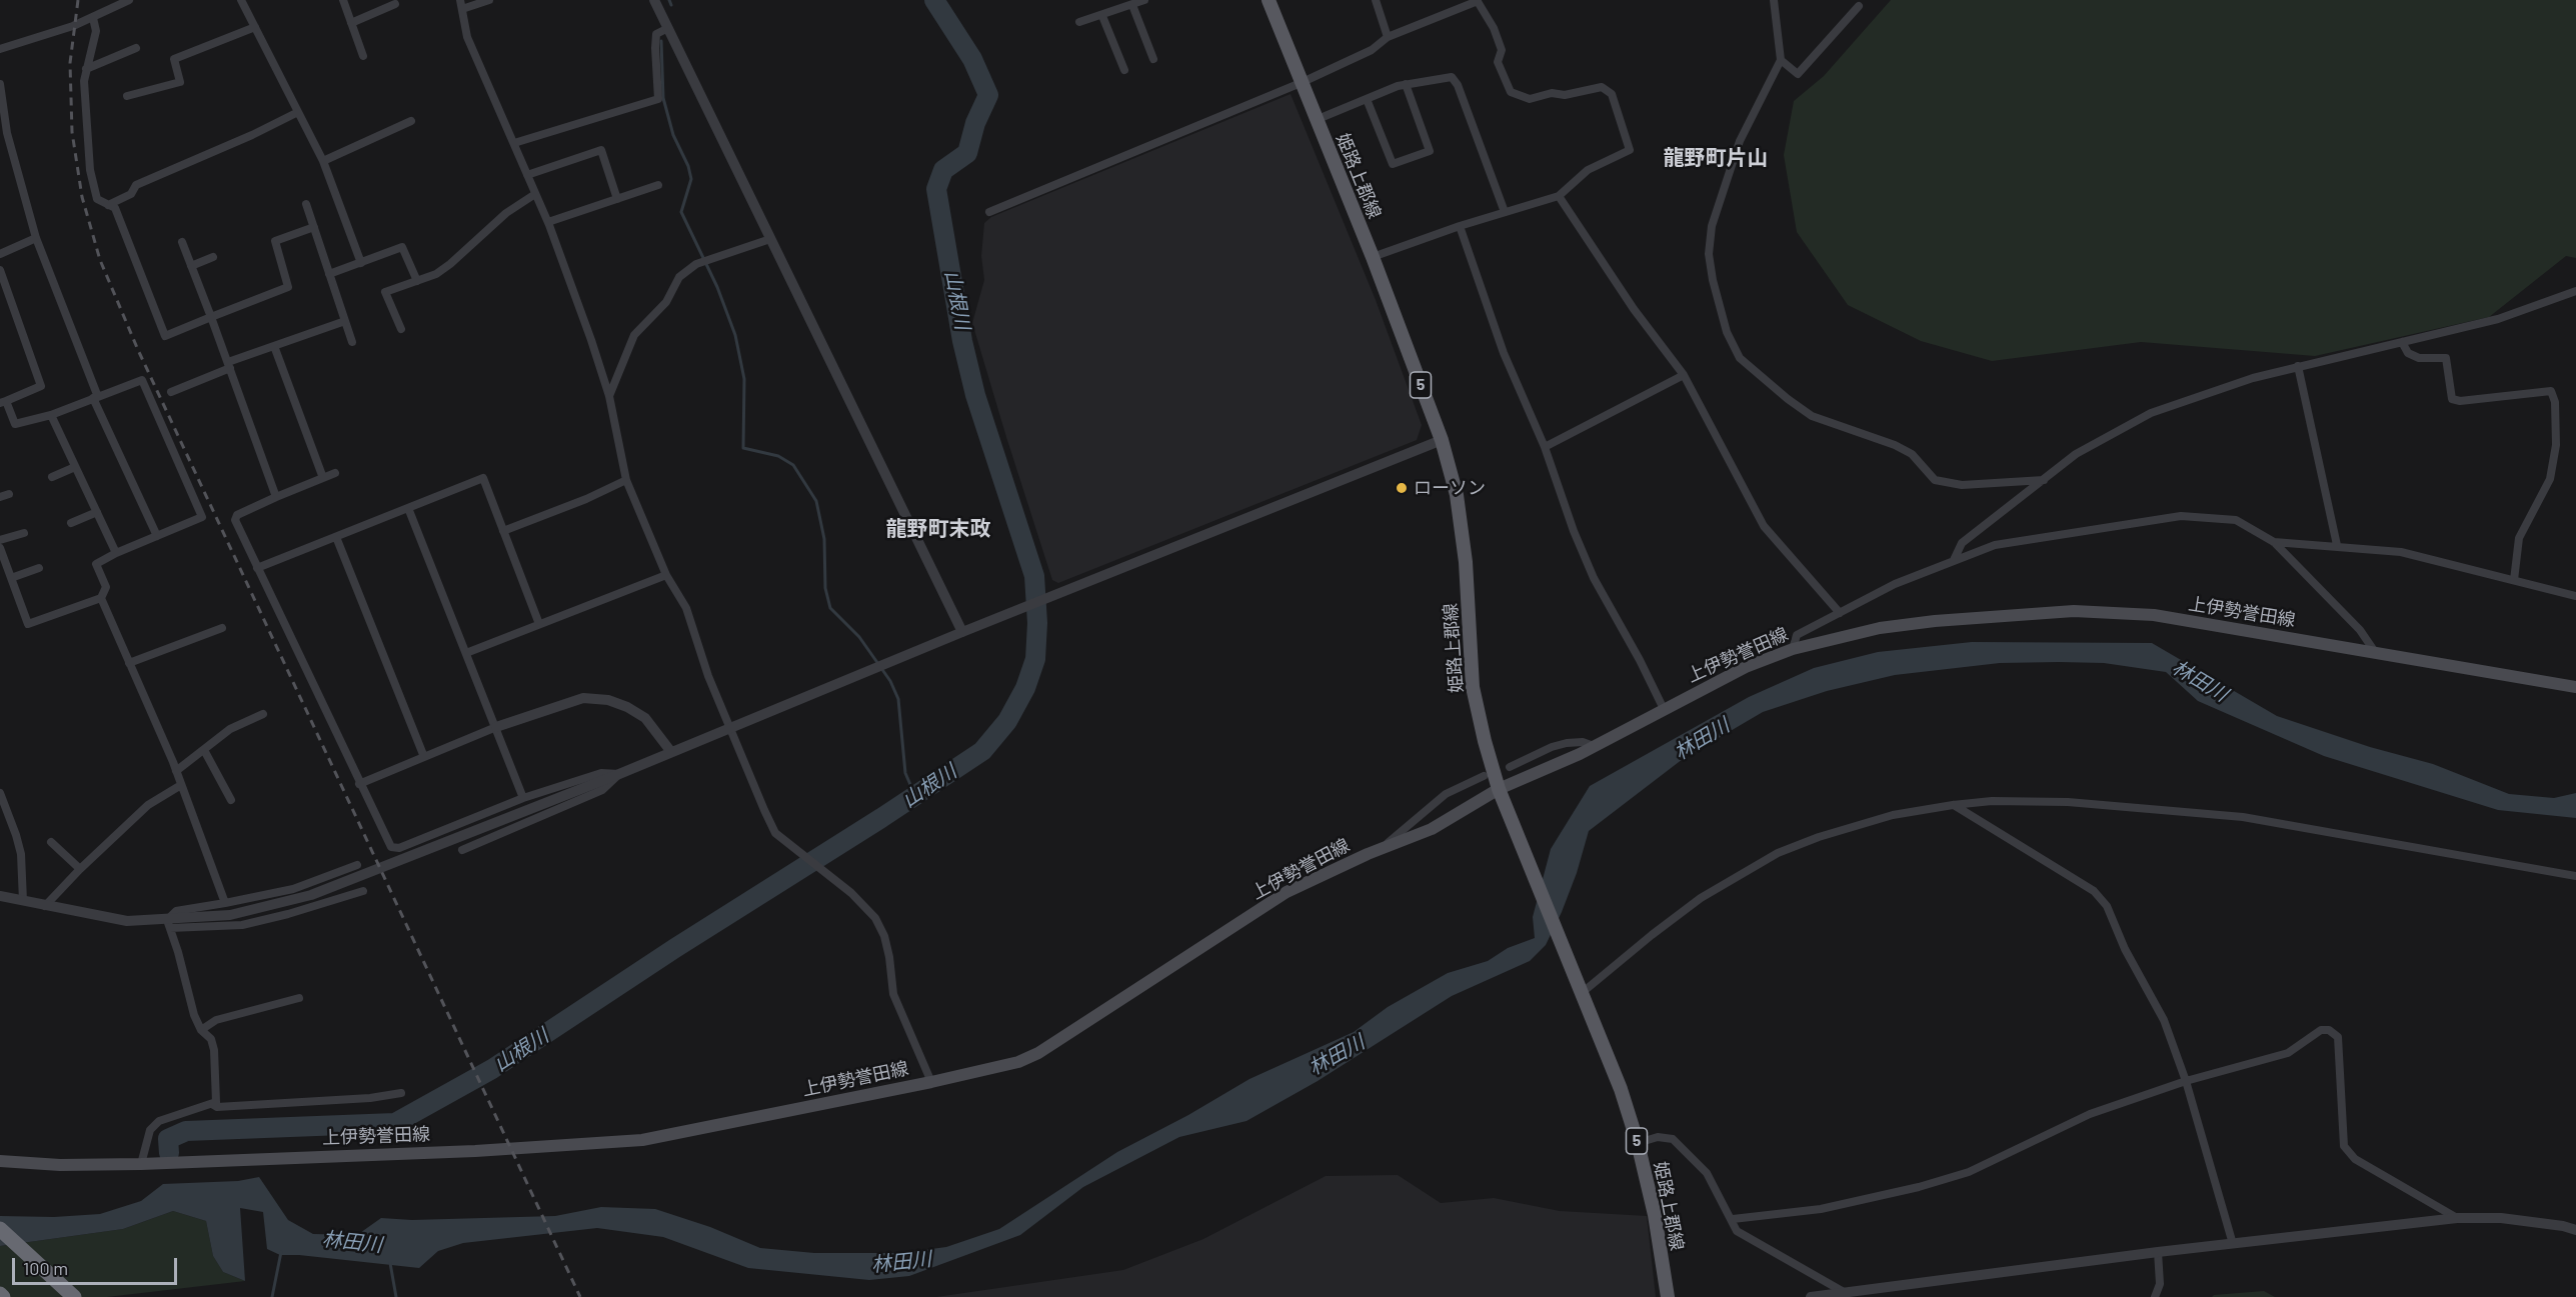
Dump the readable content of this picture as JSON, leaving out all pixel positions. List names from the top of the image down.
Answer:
{
  "streets": {
    "main road": ["姫路上郡線", "5", "上伊勢誉田線"]
  },
  "crossings": [
    ["姫路上郡線", "上伊勢誉田線"]
  ],
  "districts": ["龍野町片山", "龍野町末政"],
  "water": ["山根川", "林田川"],
  "places": ["ローソン"],
  "scale_bar": "100 m"
}
